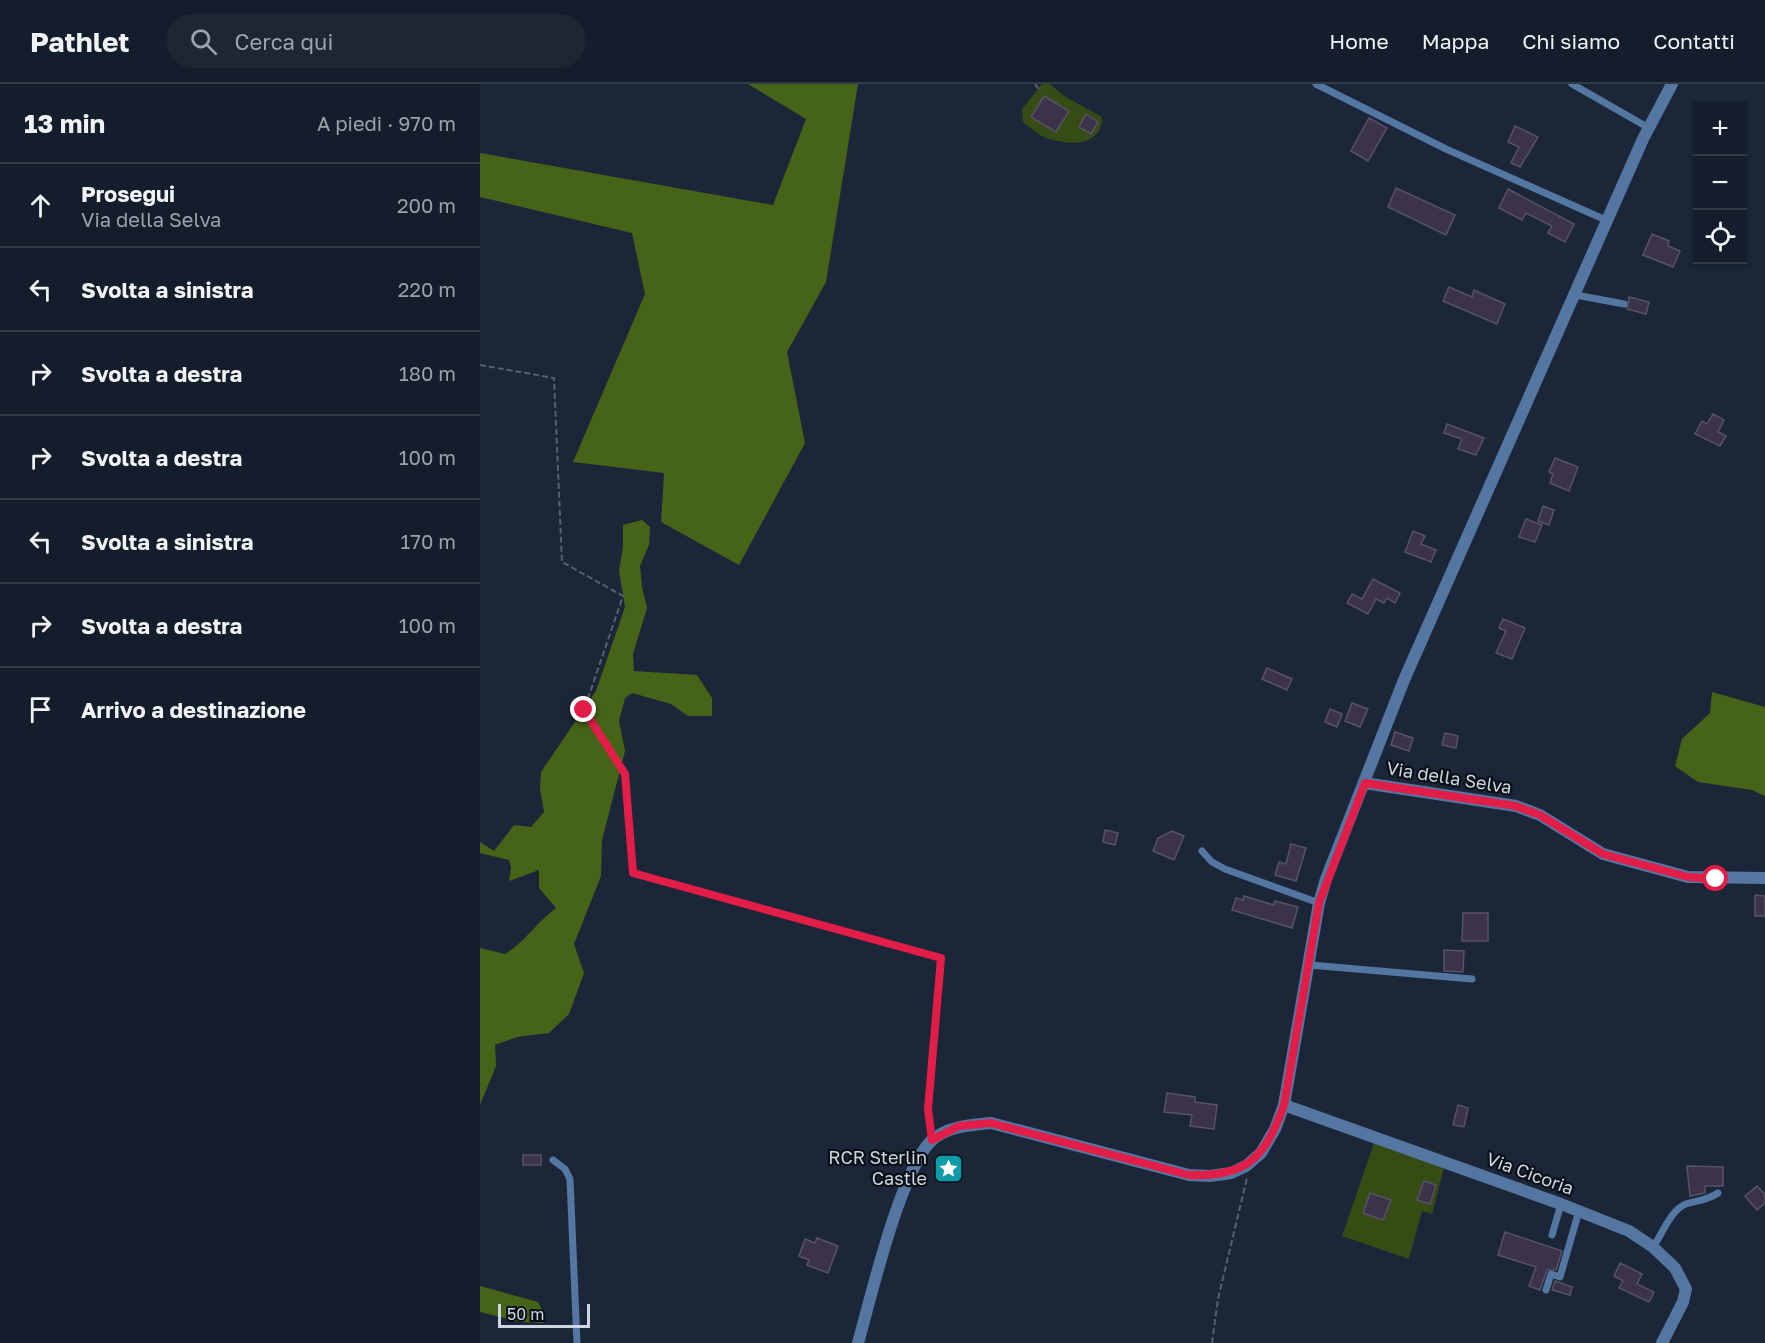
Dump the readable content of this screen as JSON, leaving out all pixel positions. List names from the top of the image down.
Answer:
{
  "streets": {
    "street": ["Via della Selva", "Via Cicoria"]
  },
  "places": {
    "place": ["RCR Sterlin Castle"]
  },
  "scale_bar": "50 m",
  "page": {
    "header": "Pathlet",
    "search": "Cerca qui",
    "nav": [
      "Home",
      "Mappa",
      "Chi siamo",
      "Contatti"
    ],
    "heading": ["13 min", "A piedi · 970 m"],
    "map_buttons": ["+", "−"],
    "list": [
      ["Prosegui", "Via della Selva", "200 m"],
      ["Svolta a sinistra", "220 m"],
      ["Svolta a destra", "180 m"],
      ["Svolta a destra", "100 m"],
      ["Svolta a sinistra", "170 m"],
      ["Svolta a destra", "100 m"],
      "Arrivo a destinazione"
    ],
    "scale": "50 m"
  }
}
